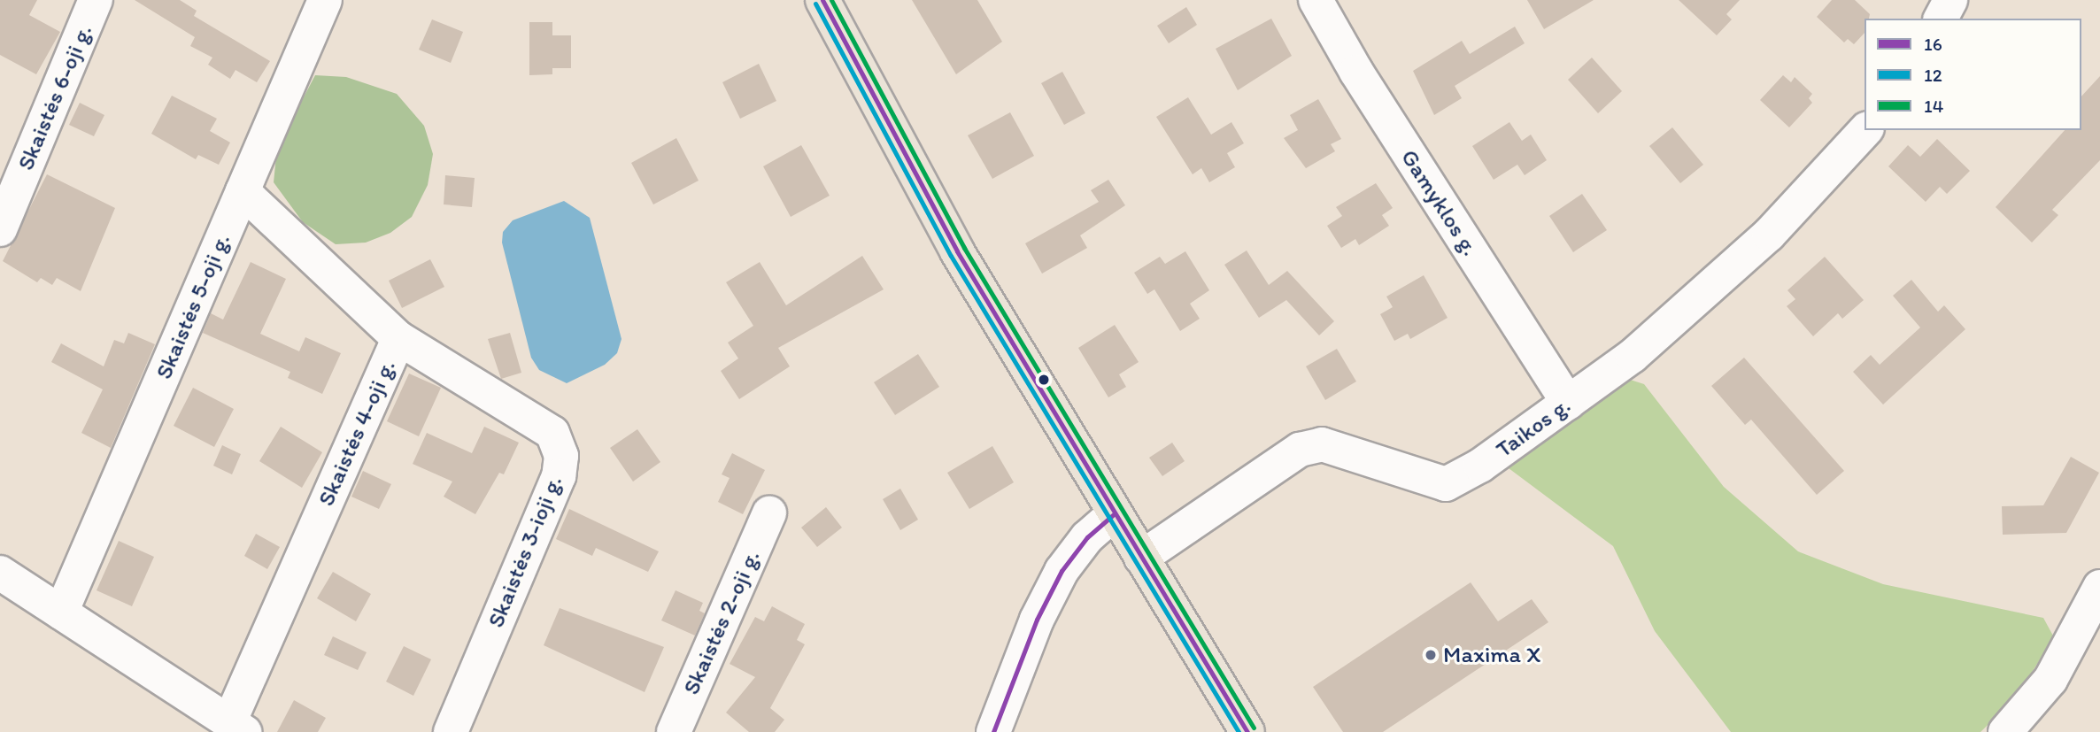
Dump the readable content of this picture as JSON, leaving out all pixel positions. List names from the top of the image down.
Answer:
{
  "streets": {
    "street": [
      "Skaistės 6-oji g.",
      "Gamyklos g.",
      "Skaistės 5-oji g.",
      "Taikos g.",
      "Skaistės 4-oji g.",
      "Skaistės 3-ioji g.",
      "Skaistės 2-oji g."
    ]
  },
  "crossings": [
    ["Gamyklos g.", "Taikos g."],
    ["Skaistės 5-oji g.", "Skaistės 4-oji g."],
    ["Skaistės 4-oji g.", "Skaistės 3-ioji g."]
  ],
  "places": ["Maxima X"],
  "lines": ["transit line 16", "transit line 14", "transit line 12"],
  "legend": ["16", "12", "14"]
}
